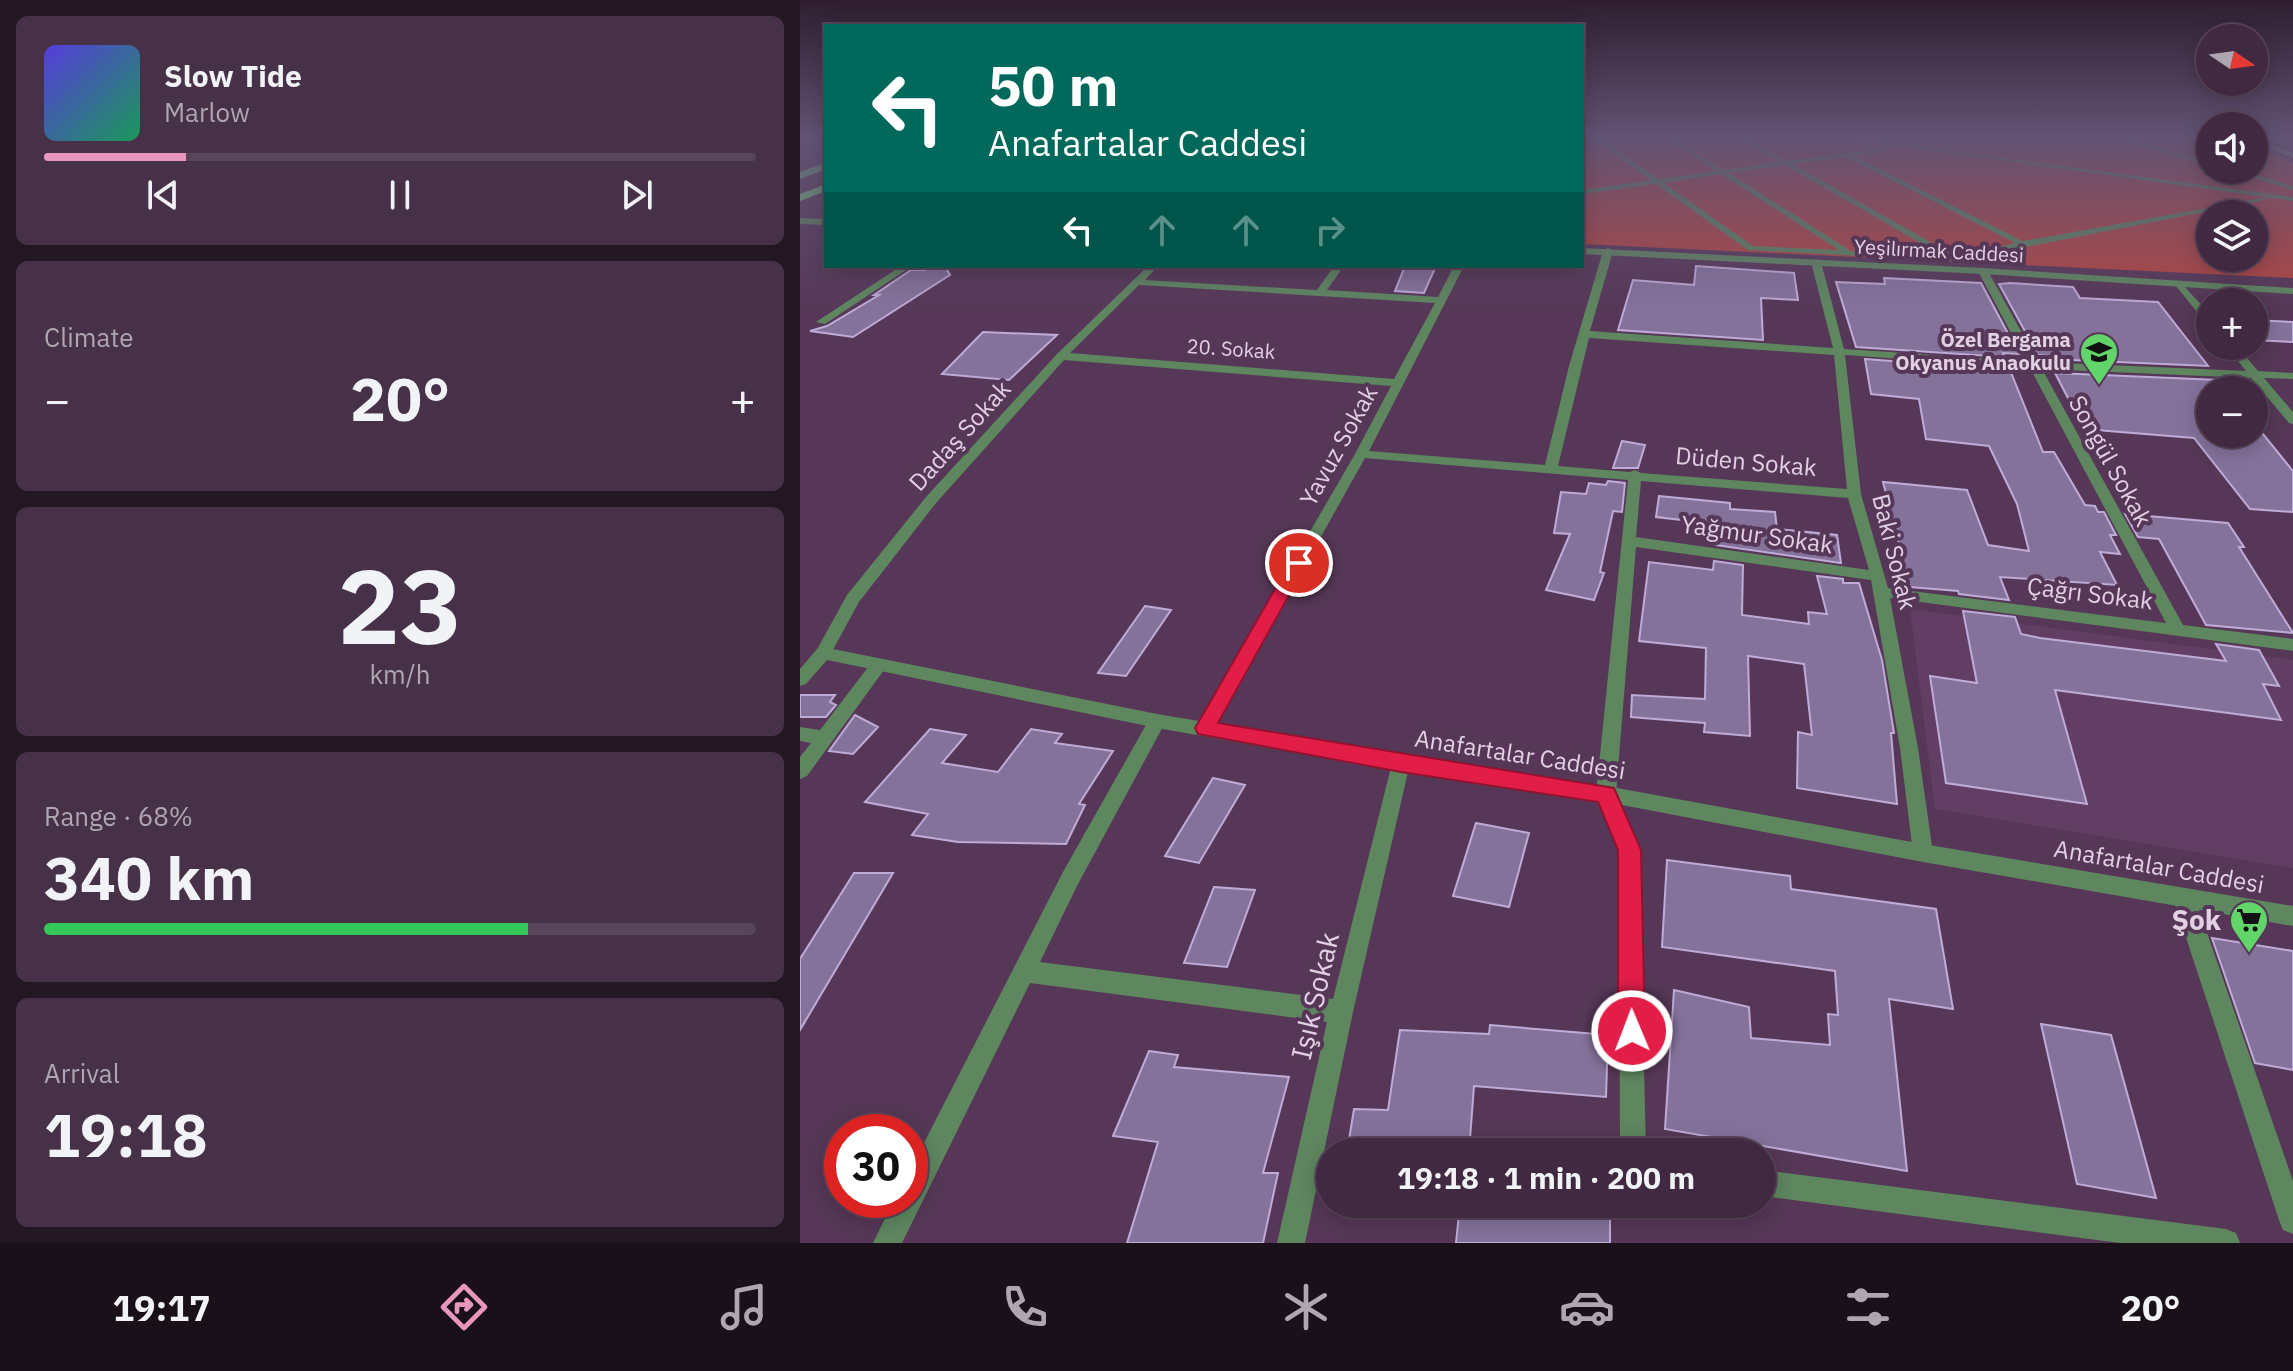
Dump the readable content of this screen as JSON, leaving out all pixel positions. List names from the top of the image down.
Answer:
{
  "streets": {
    "street": [
      "Yeşilırmak Caddesi",
      "20. Sokak",
      "Dadaş Sokak",
      "Yavuz Sokak",
      "Songül Sokak",
      "Düden Sokak",
      "Yağmur Sokak",
      "Baki Sokak",
      "Çağrı Sokak",
      "Anafartalar Caddesi",
      "Işık Sokak"
    ]
  },
  "crossings": [
    ["Yeşilırmak Caddesi", "Songül Sokak"],
    ["Yeşilırmak Caddesi", "Baki Sokak"],
    ["20. Sokak", "Dadaş Sokak"],
    ["20. Sokak", "Yavuz Sokak"],
    ["Dadaş Sokak", "Anafartalar Caddesi"],
    ["Yavuz Sokak", "Anafartalar Caddesi"],
    ["Songül Sokak", "Çağrı Sokak"],
    ["Düden Sokak", "Baki Sokak"],
    ["Yağmur Sokak", "Baki Sokak"],
    ["Yağmur Sokak", "Çağrı Sokak"],
    ["Baki Sokak", "Çağrı Sokak"],
    ["Baki Sokak", "Anafartalar Caddesi"],
    ["Anafartalar Caddesi", "Işık Sokak"]
  ],
  "places": {
    "school or university": ["Özel Bergama Okyanus Anaokulu"],
    "supermarket": ["Şok"]
  },
  "north": "right",
  "page": {
    "map_buttons": ["+", "−"],
    "turn": ["50 m", "Anafartalar Caddesi"],
    "song": ["Slow Tide", "Marlow"],
    "tile": [
      "Climate",
      ["23", "km/h"],
      ["Range · 68%", "340 km"],
      ["Arrival", "19:18"]
    ],
    "heat": ["−", "20°", "+"],
    "limit": "30",
    "trip": "19:18 · 1 min · 200 m",
    "tabs": ["19:17", "20°"]
  }
}
